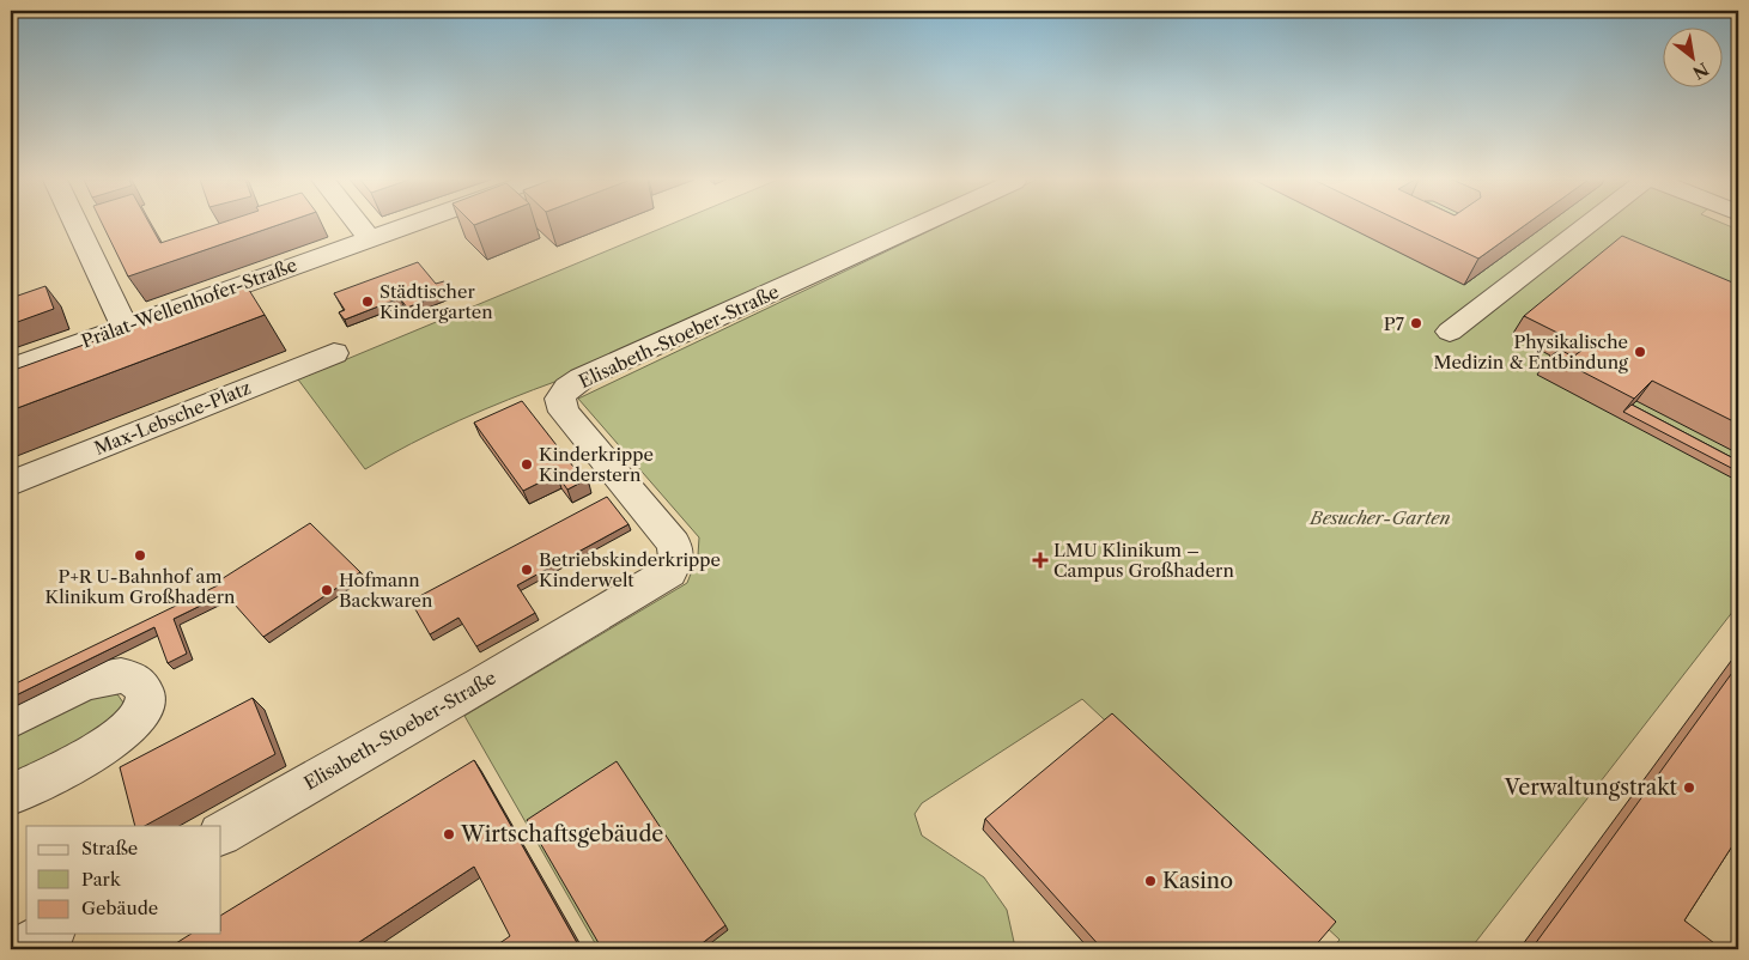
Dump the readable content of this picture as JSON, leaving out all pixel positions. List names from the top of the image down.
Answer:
{
  "streets": {
    "street": ["Prälat-Wellenhofer-Straße", "Elisabeth-Stoeber-Straße", "Max-Lebsche-Platz"]
  },
  "parks": ["Besucher-Garten"],
  "places": {
    "other": [
      "Städtischer Kindergarten",
      "P7",
      "Physikalische Medizin & Entbindung",
      "Kinderkrippe Kinderstern",
      "P+R U-Bahnhof am Klinikum Großhadern",
      "Betriebskinderkrippe Kinderwelt",
      "Hofmann Backwaren",
      "Verwaltungstrakt",
      "Wirtschaftsgebäude",
      "Kasino"
    ],
    "health": ["LMU Klinikum – Campus Großhadern"]
  },
  "legend": ["Straße", "Park", "Gebäude"],
  "north": "bottom right"
}
